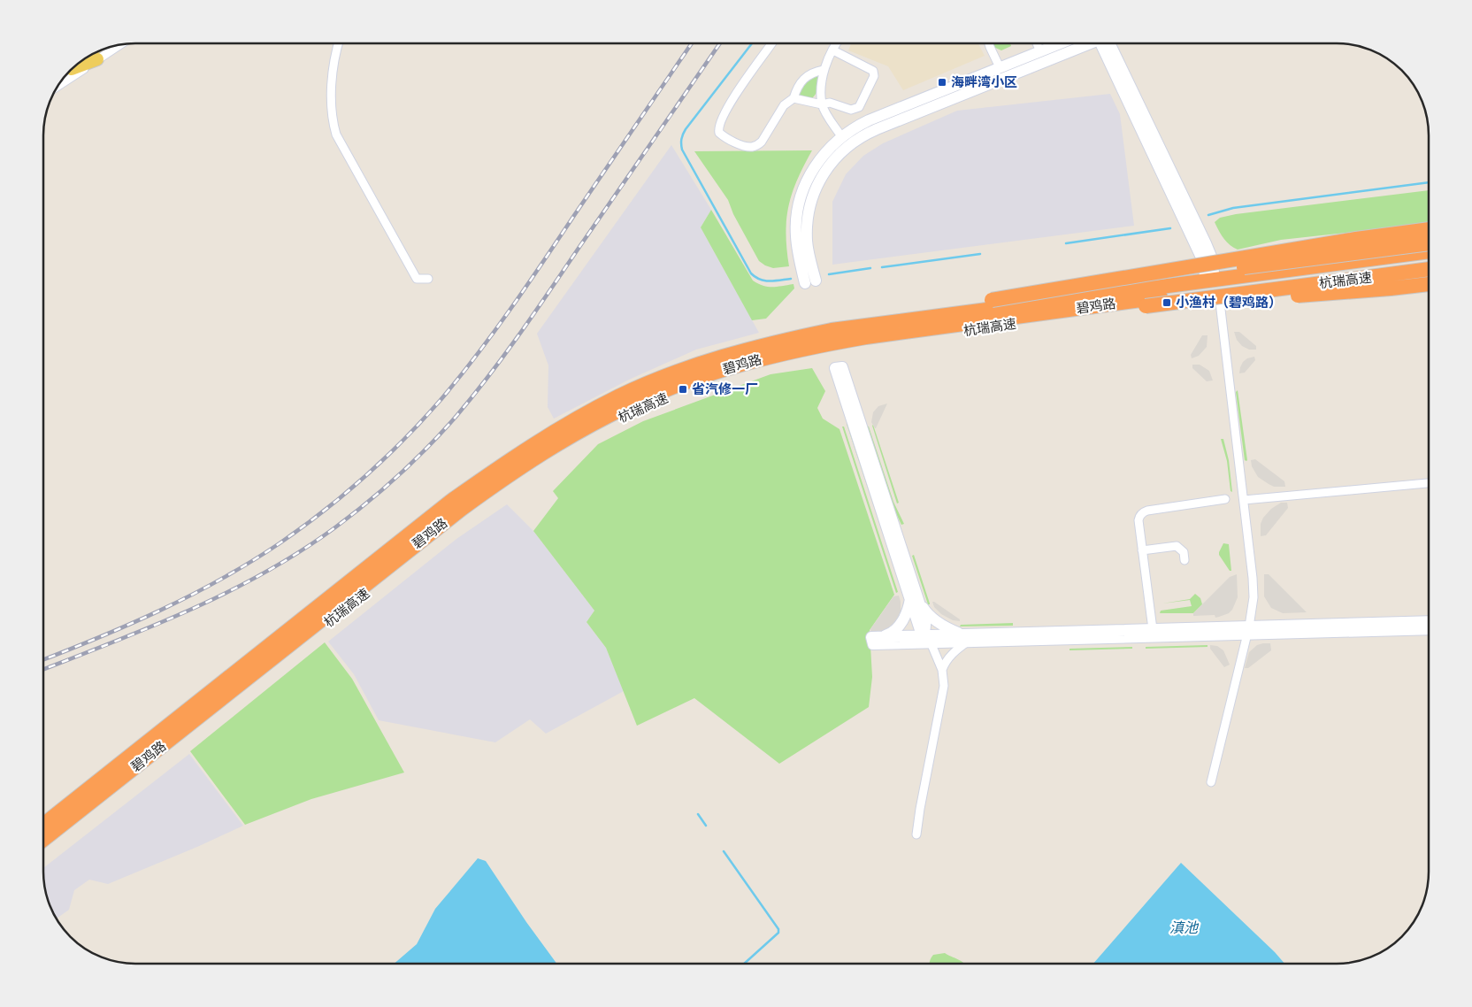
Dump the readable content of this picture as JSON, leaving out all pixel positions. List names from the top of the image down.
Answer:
{
  "streets": {
    "highway": ["杭瑞高速", "碧鸡路"]
  },
  "water": ["滇池"],
  "places": {
    "transit": ["海畔湾小区", "小渔村（碧鸡路）", "省汽修一厂"]
  }
}
